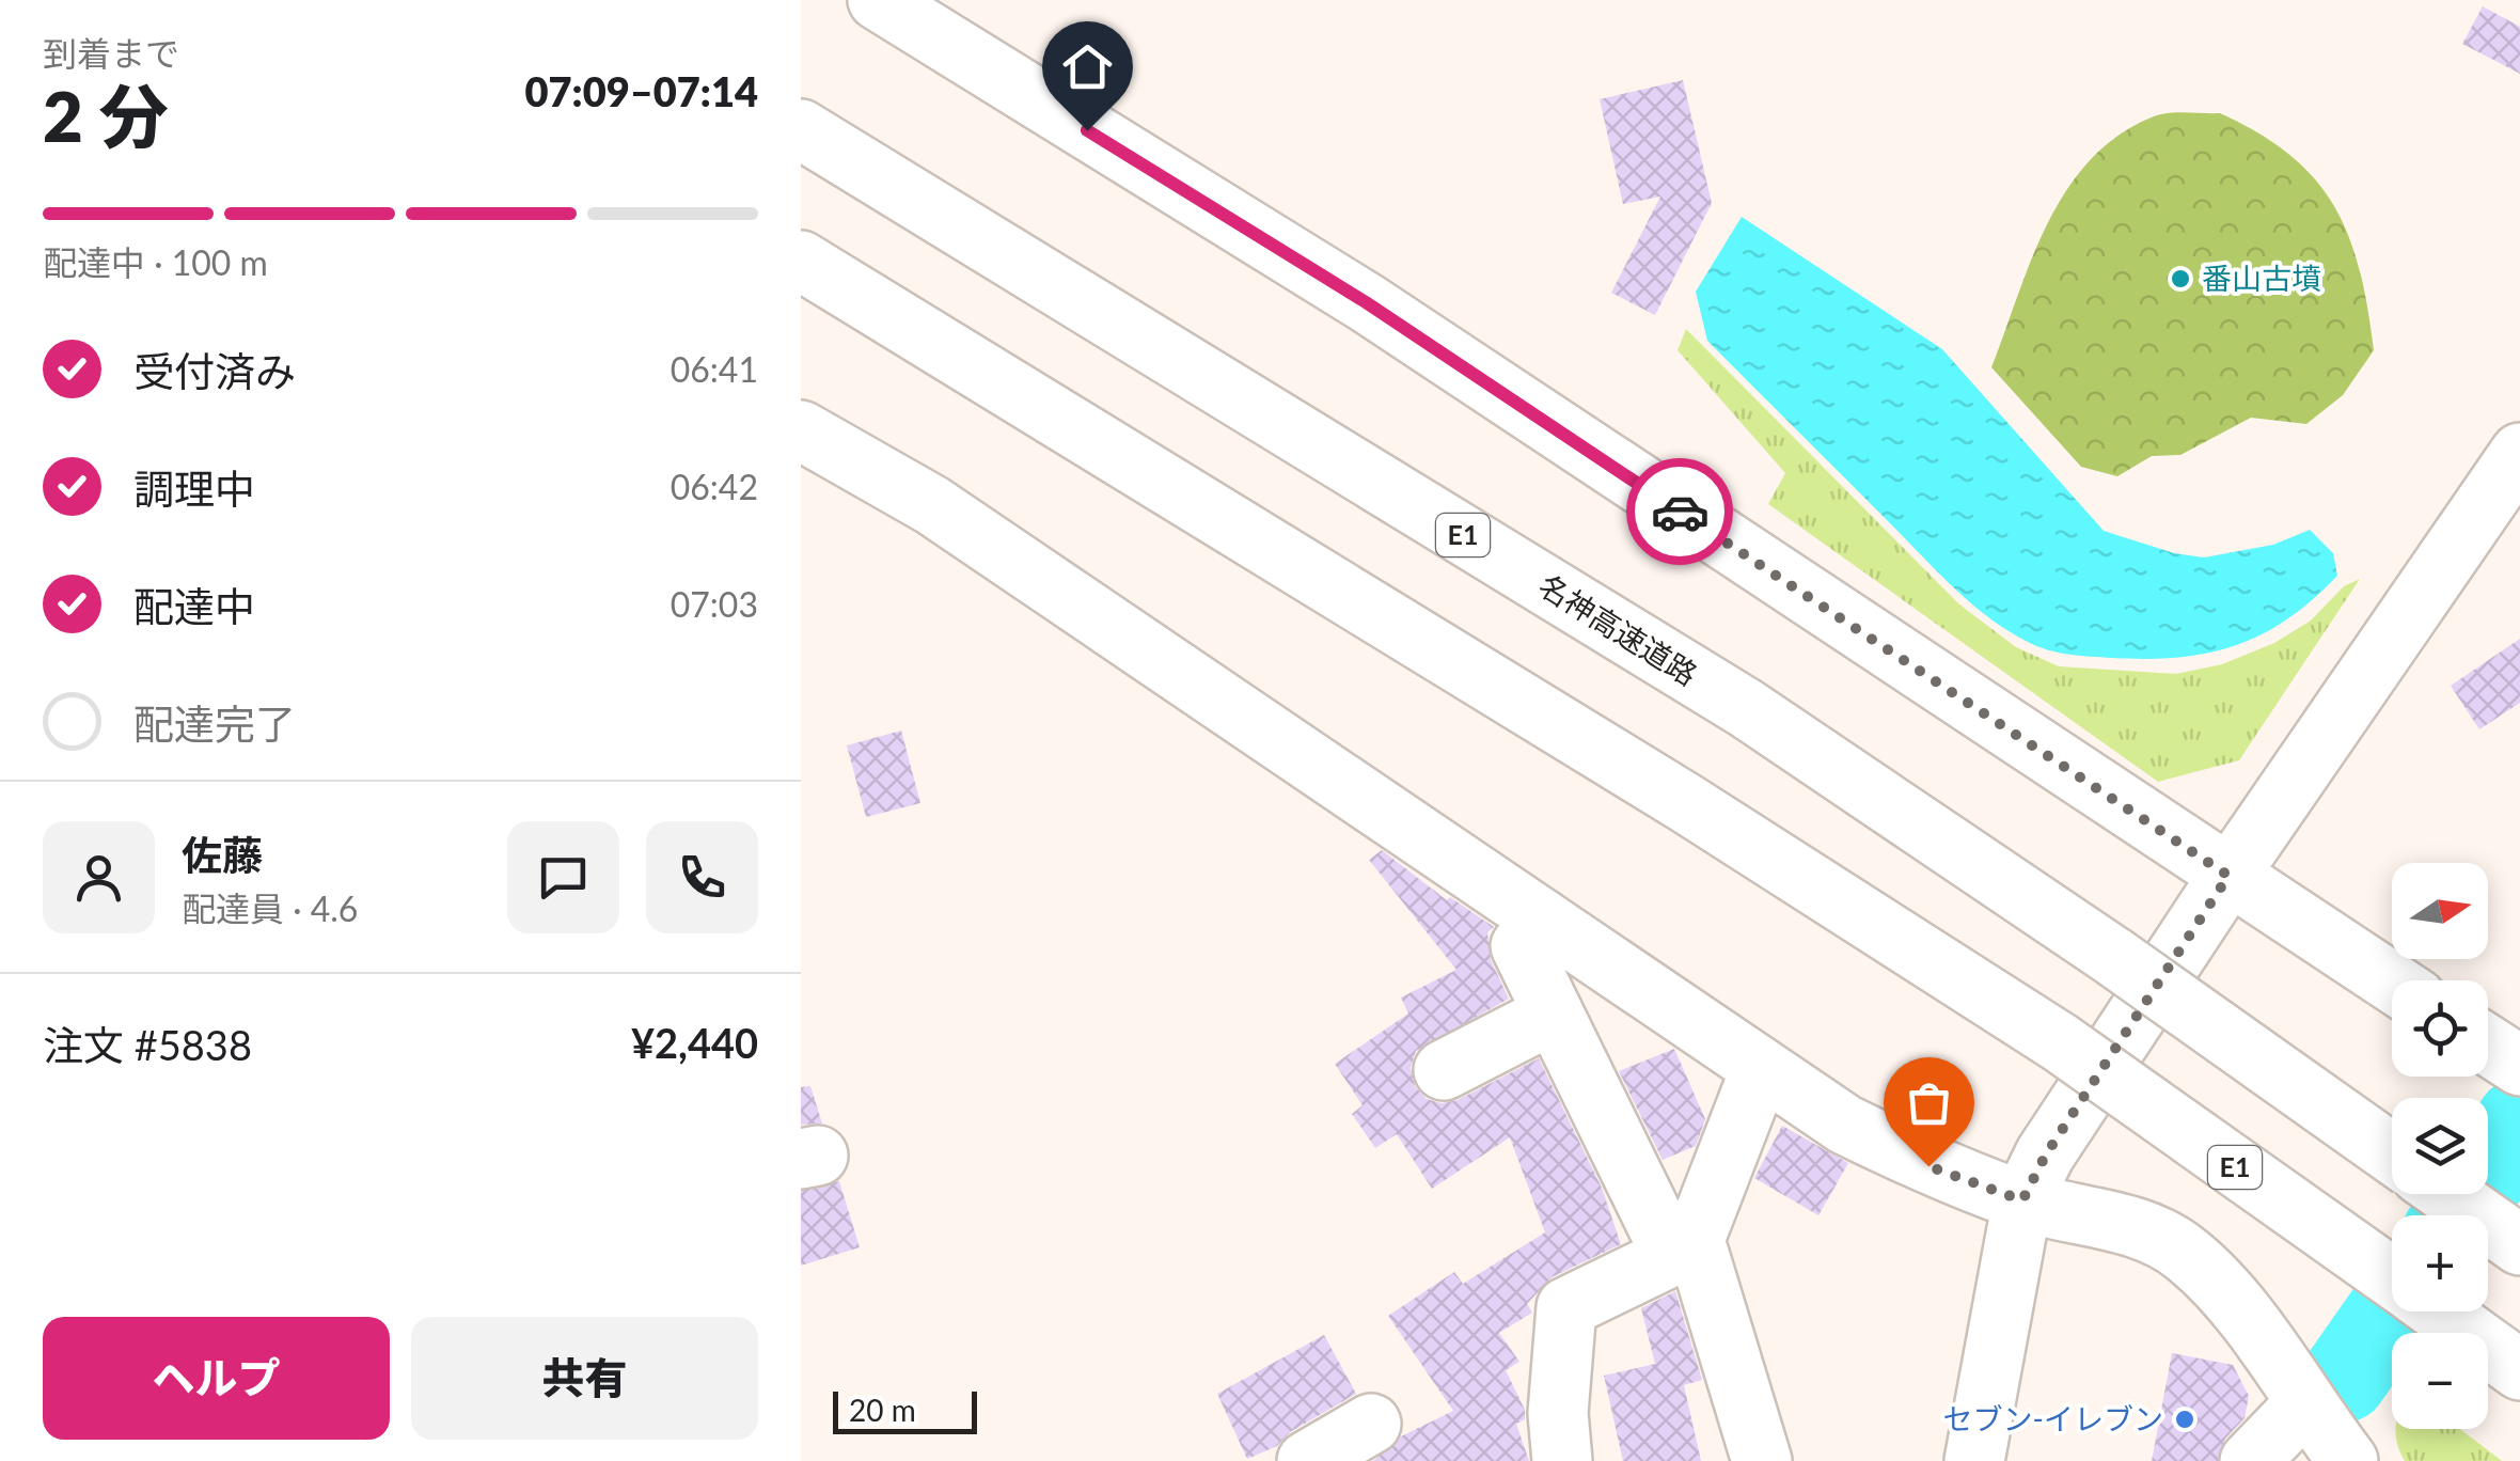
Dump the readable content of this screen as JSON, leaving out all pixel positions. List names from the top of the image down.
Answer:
{
  "streets": {
    "main road": ["E1", "名神高速道路"]
  },
  "places": ["番山古墳", "セブン-イレブン"],
  "scale_bar": "20 m",
  "north": "right",
  "page": {
    "heading": ["2 分", "到着まで", "07:09–07:14"],
    "panel": [
      "佐藤",
      "配達員 · 4.6",
      "注文 #5838",
      "¥2,440"
    ],
    "bar": "配達中 · 100 m",
    "list": [
      ["受付済み", "06:41"],
      ["調理中", "06:42"],
      ["配達中", "07:03"],
      "配達完了"
    ],
    "map_buttons": ["+", "−"],
    "buttons": ["ヘルプ", "共有"],
    "scale": "20 m"
  }
}
